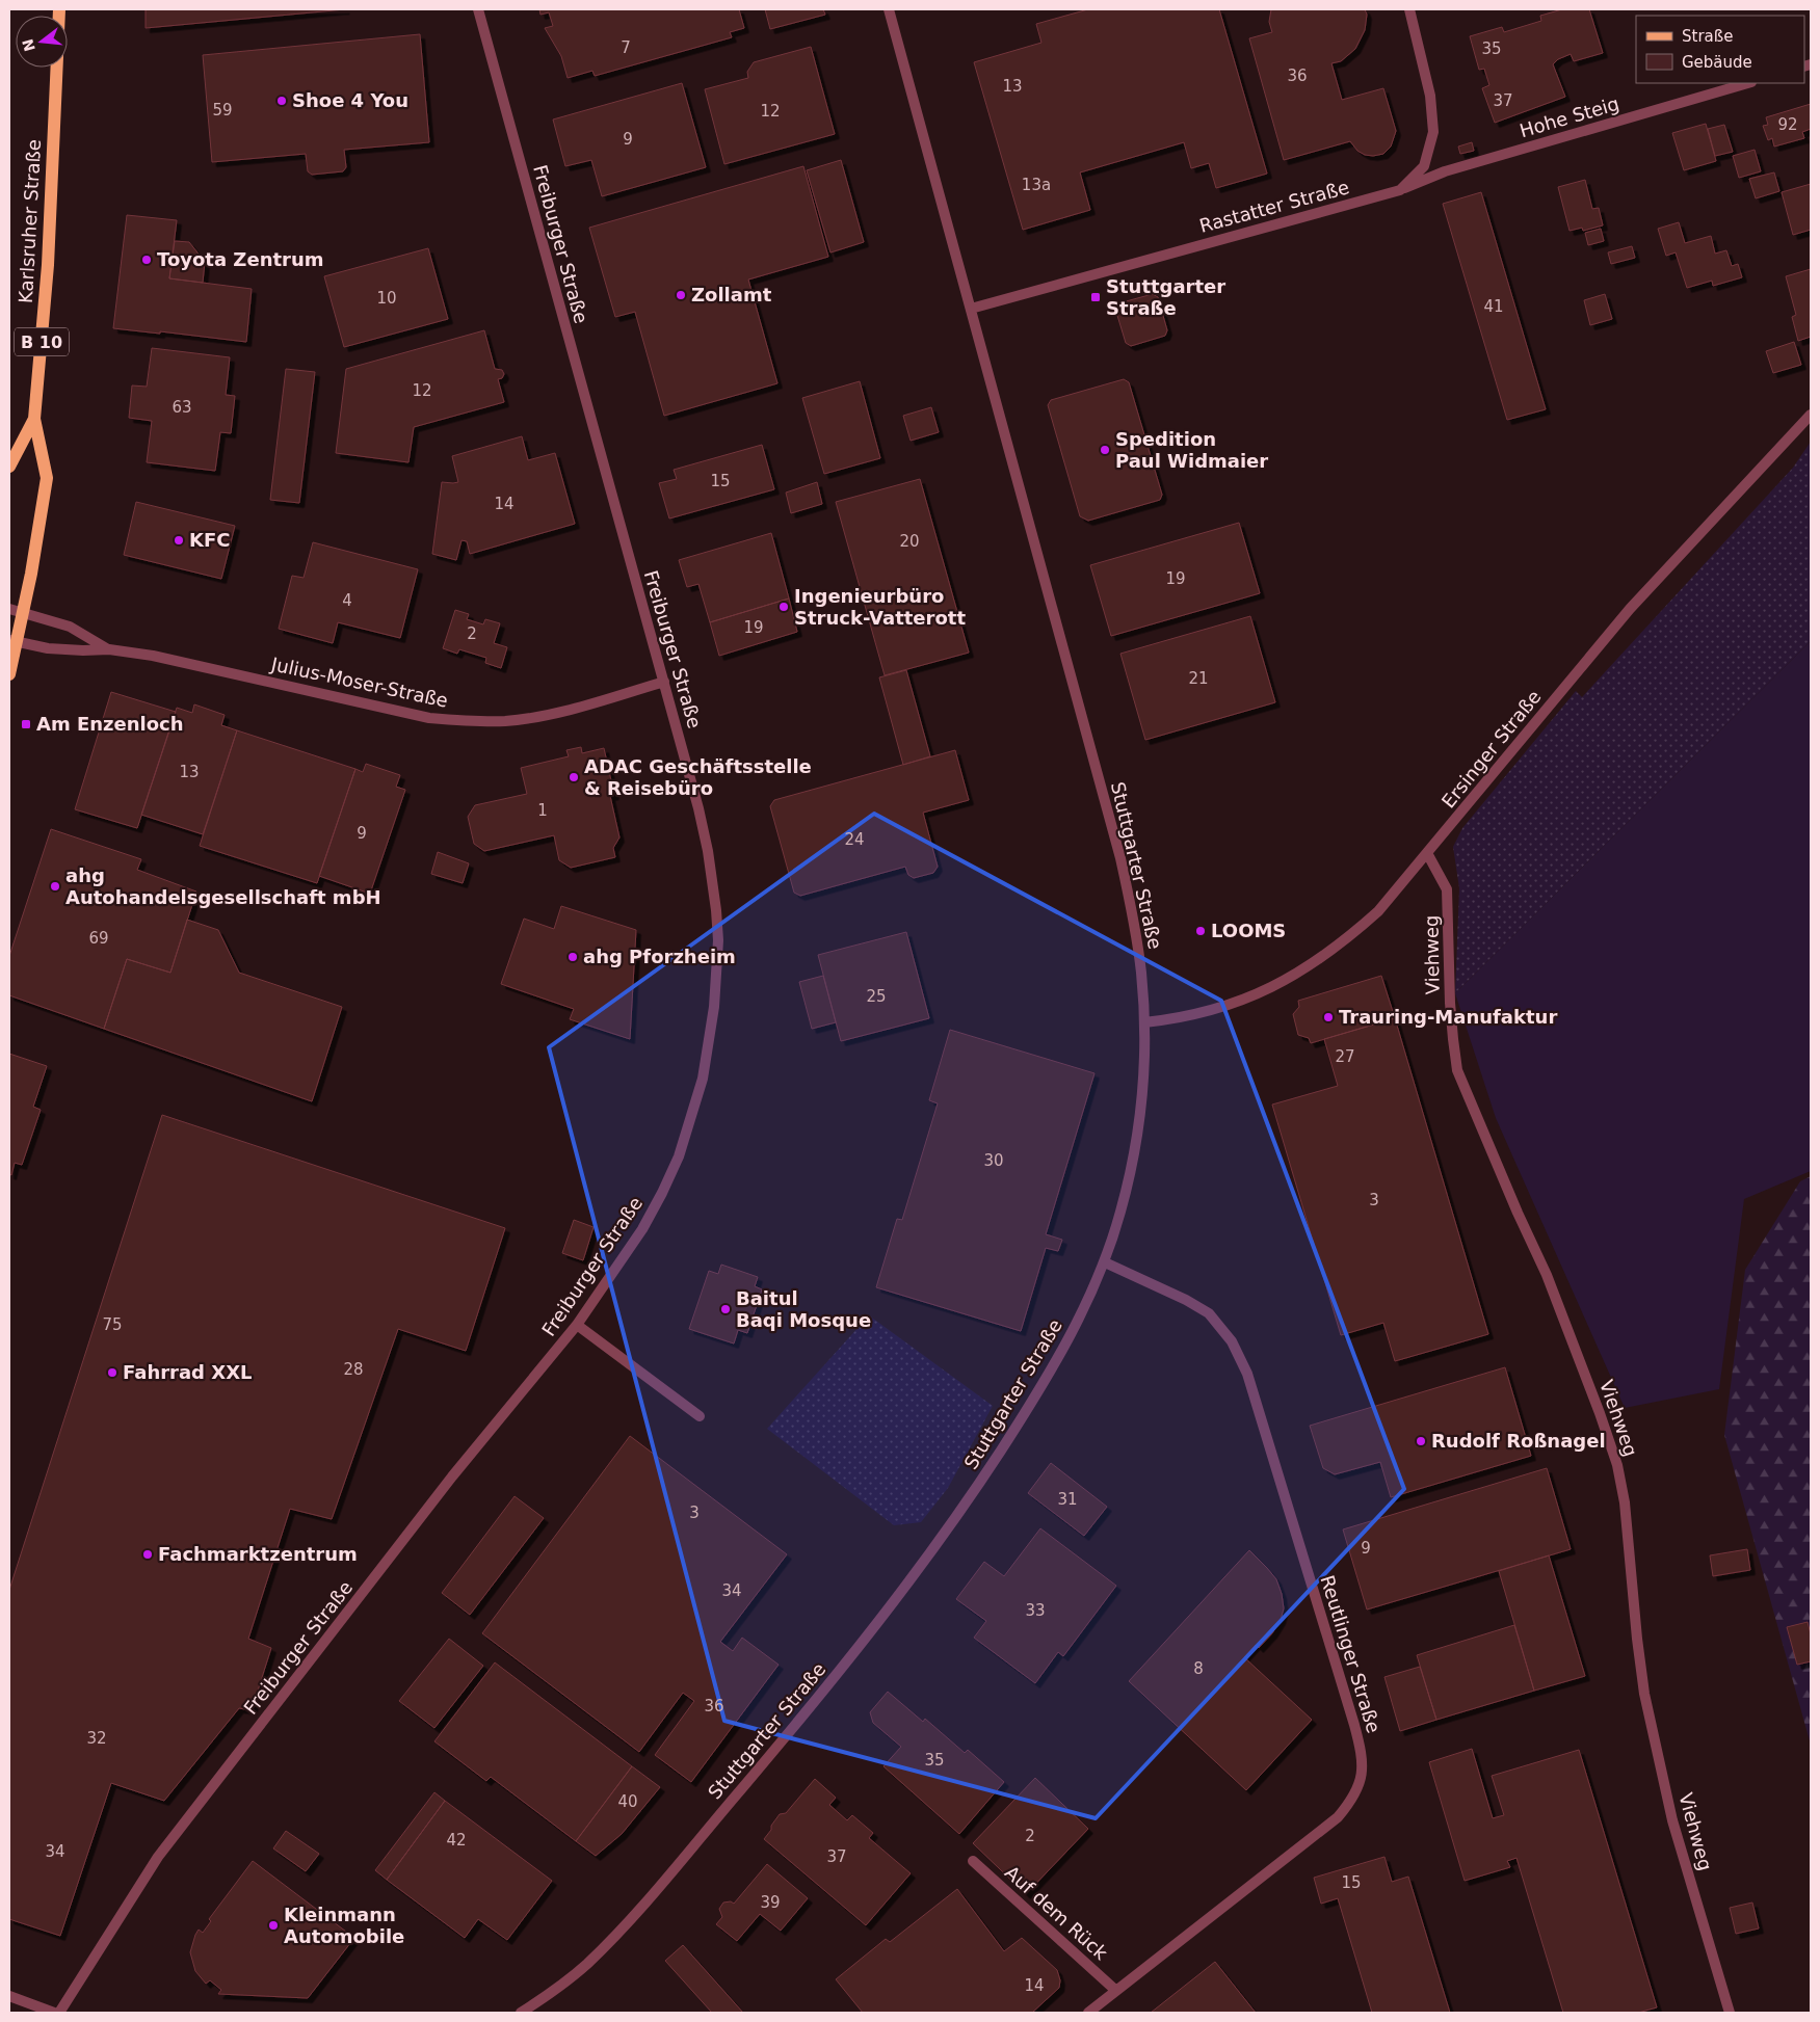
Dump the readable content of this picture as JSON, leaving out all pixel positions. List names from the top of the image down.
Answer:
{
  "streets": {
    "main road": ["Karlsruher Straße", "B 10"],
    "street": [
      "Hohe Steig",
      "Rastatter Straße",
      "Freiburger Straße",
      "Julius-Moser-Straße",
      "Ersinger Straße",
      "Stuttgarter Straße",
      "Viehweg",
      "Reutlinger Straße",
      "Auf dem Rück"
    ]
  },
  "crossings": [
    ["Hohe Steig", "Rastatter Straße"],
    ["Rastatter Straße", "Stuttgarter Straße"],
    ["Karlsruher Straße", "Julius-Moser-Straße"],
    ["Freiburger Straße", "Julius-Moser-Straße"],
    ["Ersinger Straße", "Stuttgarter Straße"],
    ["Ersinger Straße", "Viehweg"],
    ["Stuttgarter Straße", "Reutlinger Straße"],
    ["Reutlinger Straße", "Auf dem Rück"]
  ],
  "places": {
    "other": [
      "Shoe 4 You",
      "Toyota Zentrum",
      "Zollamt",
      "Spedition Paul Widmaier",
      "KFC",
      "Ingenieurbüro Struck-Vatterott",
      "ADAC Geschäftsstelle & Reisebüro",
      "ahg Autohandelsgesellschaft mbH",
      "LOOMS",
      "ahg Pforzheim",
      "Trauring-Manufaktur",
      "Baitul Baqi Mosque",
      "Fahrrad XXL",
      "Rudolf Roßnagel",
      "Fachmarktzentrum",
      "Kleinmann Automobile"
    ],
    "transit": ["Stuttgarter Straße", "Am Enzenloch"]
  },
  "house_numbers": [
    "7",
    "35",
    "36",
    "13",
    "37",
    "59",
    "12",
    "92",
    "9",
    "13a",
    "10",
    "41",
    "12",
    "63",
    "15",
    "14",
    "20",
    "19",
    "4",
    "19",
    "2",
    "21",
    "13",
    "1",
    "9",
    "24",
    "69",
    "25",
    "27",
    "30",
    "3",
    "75",
    "28",
    "31",
    "3",
    "9",
    "34",
    "33",
    "8",
    "36",
    "32",
    "35",
    "40",
    "2",
    "42",
    "34",
    "37",
    "15",
    "39",
    "14"
  ],
  "legend": ["Straße", "Gebäude"],
  "north": "left"
}
